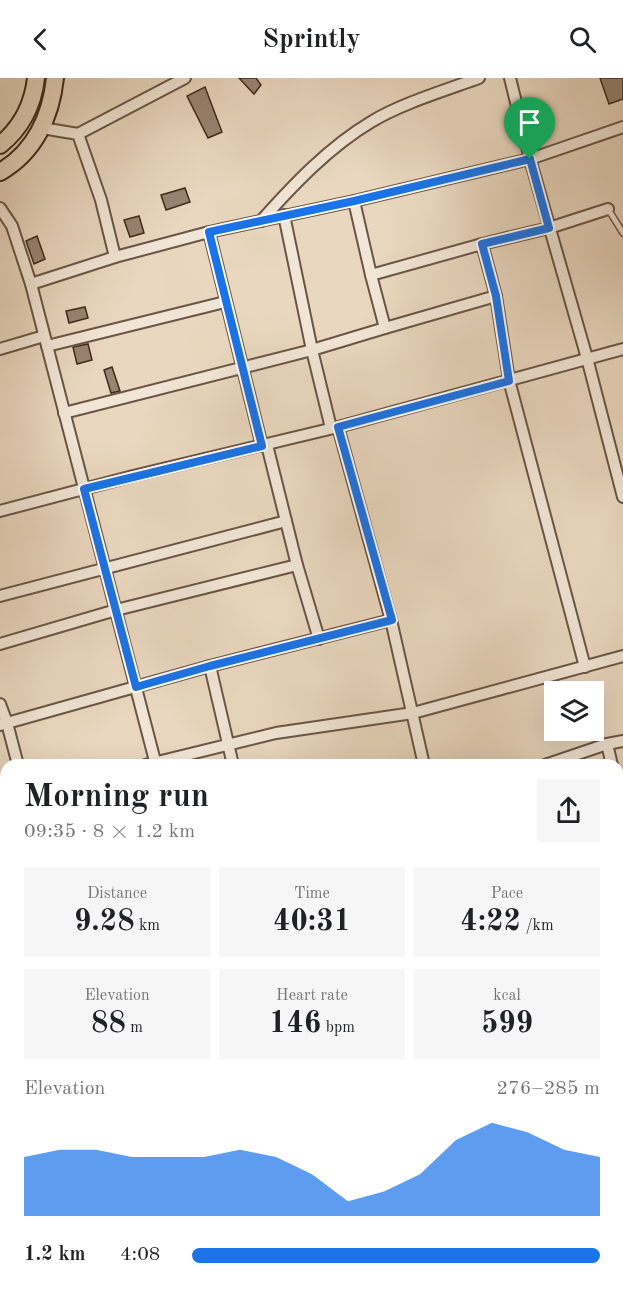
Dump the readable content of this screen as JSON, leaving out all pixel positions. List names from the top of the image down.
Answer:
{
  "page": {
    "header": "Sprintly",
    "heading": ["Morning run", "09:35 · 8 × 1.2 km"],
    "stats": [
      ["Distance", "9.28 km"],
      ["Time", "40:31"],
      ["Pace", "4:22 /km"],
      ["Elevation", "88 m"],
      ["Heart rate", "146 bpm"],
      ["kcal", "599"]
    ],
    "chart": ["Elevation", "276–285 m"],
    "list": [
      {
        "name": "1.2 km",
        "note": "4:08"
      }
    ]
  }
}
